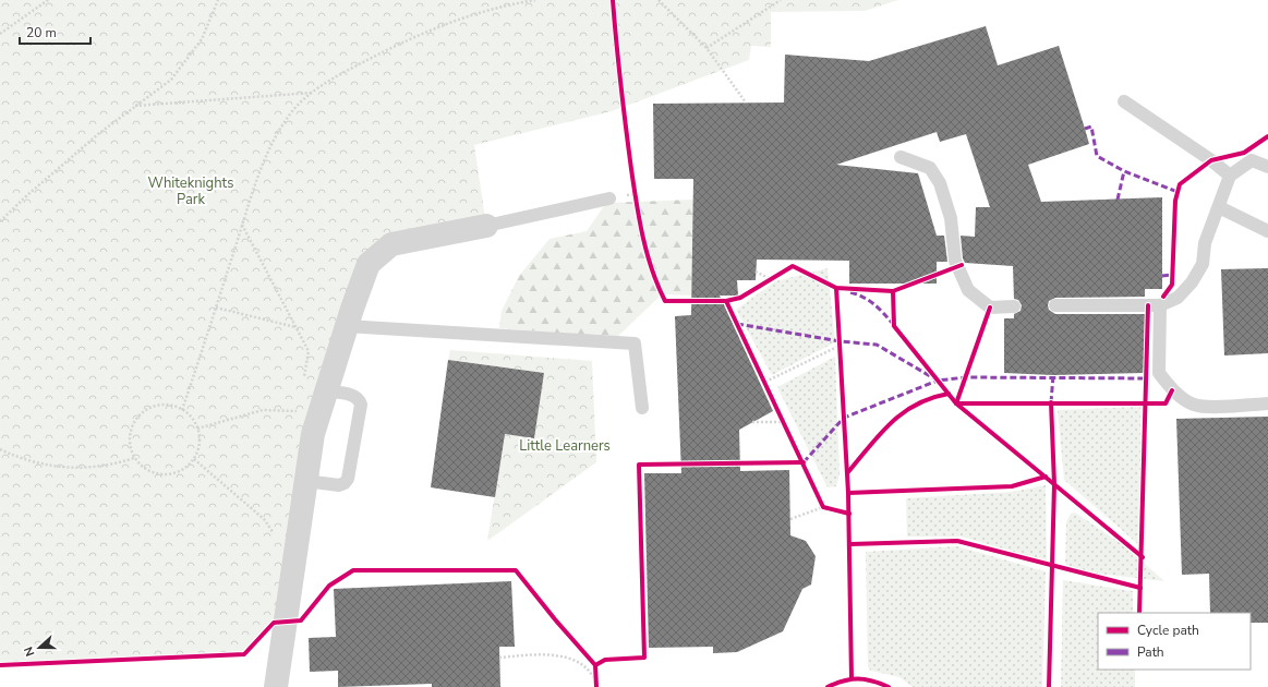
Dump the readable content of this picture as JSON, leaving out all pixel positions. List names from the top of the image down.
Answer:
{
  "parks": ["Whiteknights Park", "Little Learners"],
  "legend": ["Cycle path", "Path"],
  "scale_bar": "20 m",
  "north": "left"
}
